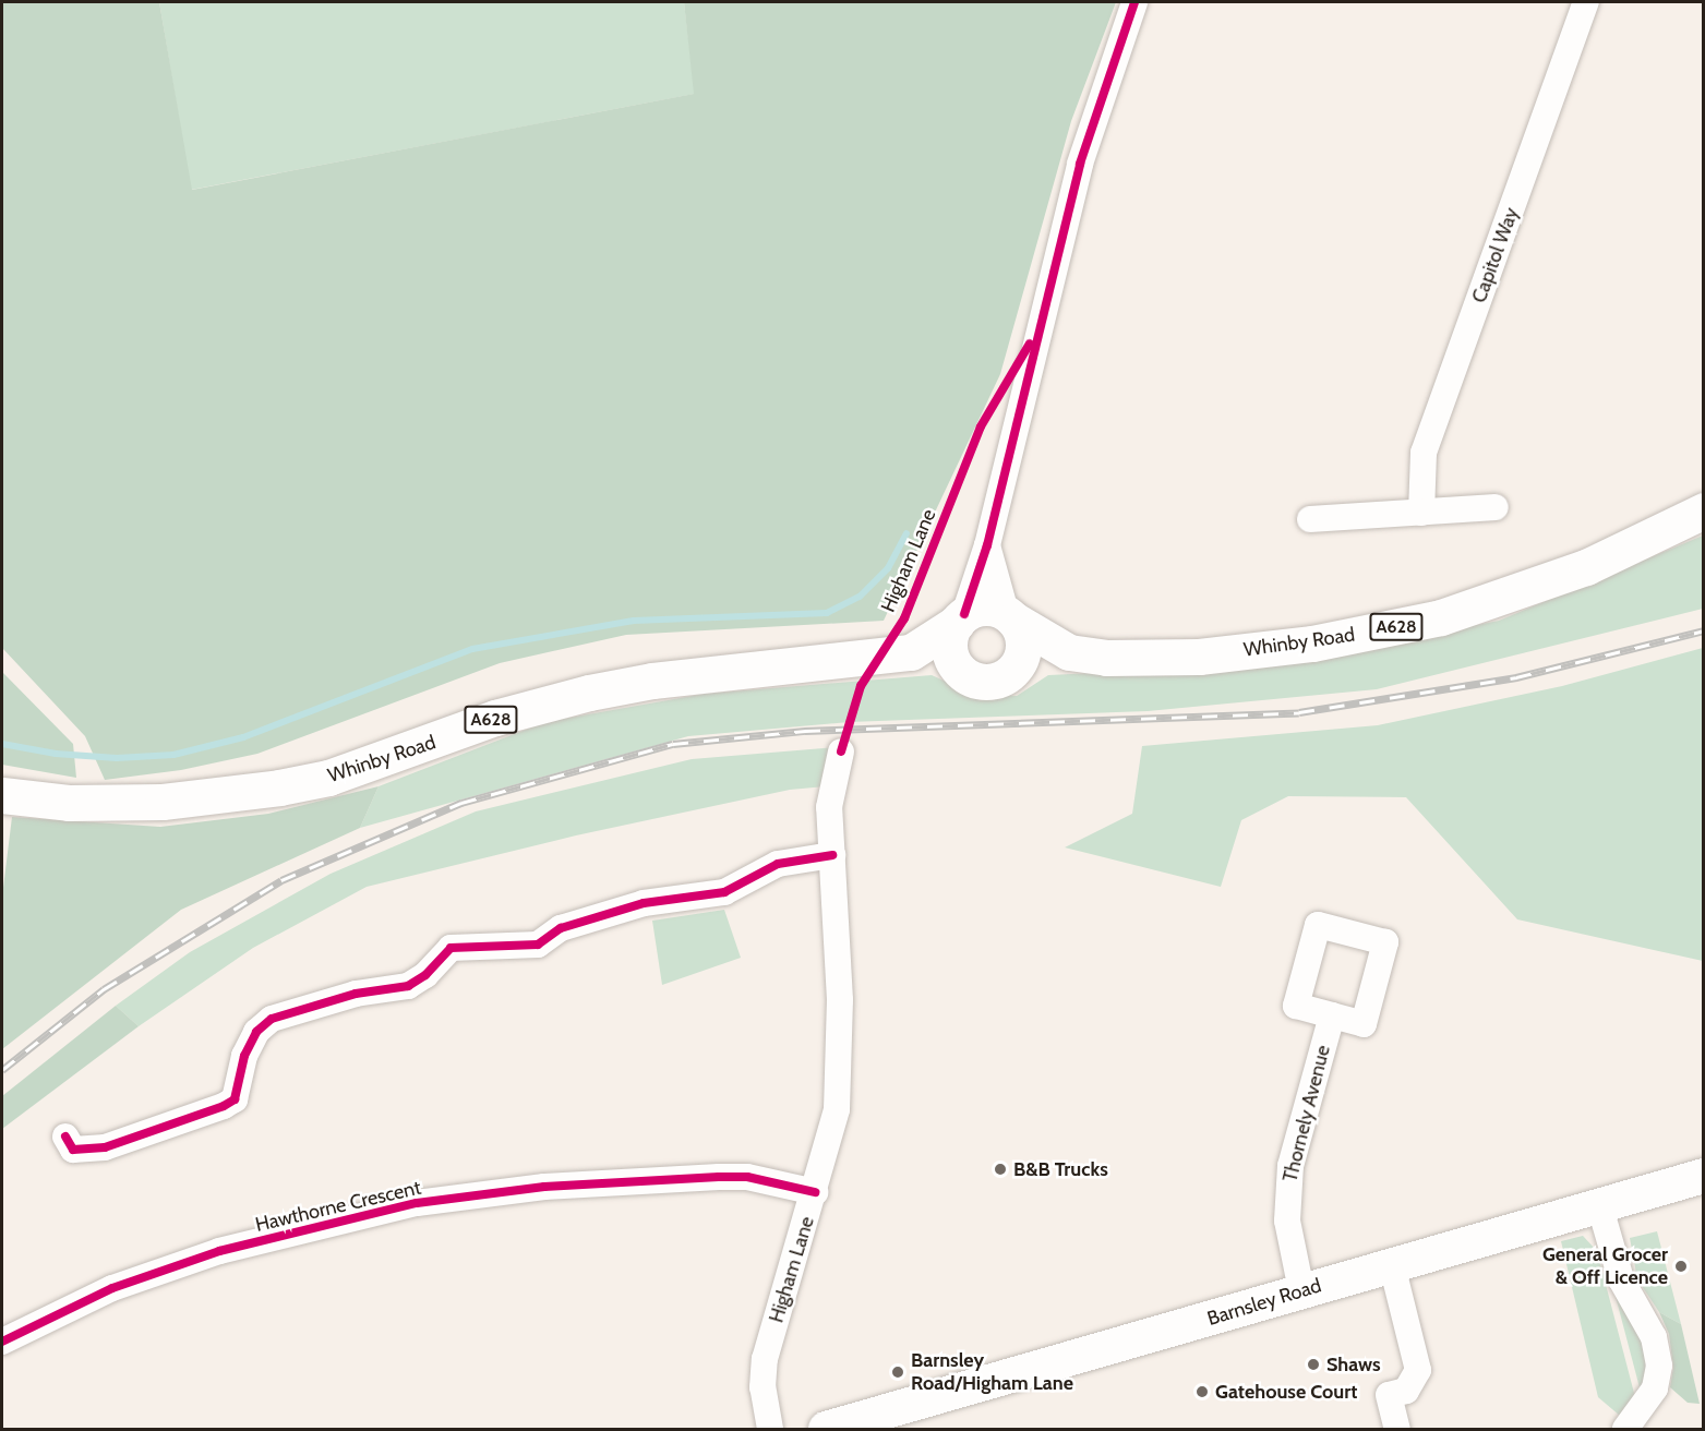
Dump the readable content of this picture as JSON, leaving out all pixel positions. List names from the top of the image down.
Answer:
{
  "streets": {
    "highway": ["A628", "Whinby Road"],
    "main road": ["Barnsley Road"],
    "street": [
      "Capitol Way",
      "Higham Lane",
      "Thornely Avenue",
      "Hawthorne Crescent"
    ]
  },
  "crossings": [
    ["Higham Lane", "Hawthorne Crescent"],
    ["Thornely Avenue", "Barnsley Road"]
  ],
  "places": [
    "B&B Trucks",
    "General Grocer & Off Licence",
    "Shaws",
    "Barnsley Road/Higham Lane",
    "Gatehouse Court"
  ]
}
